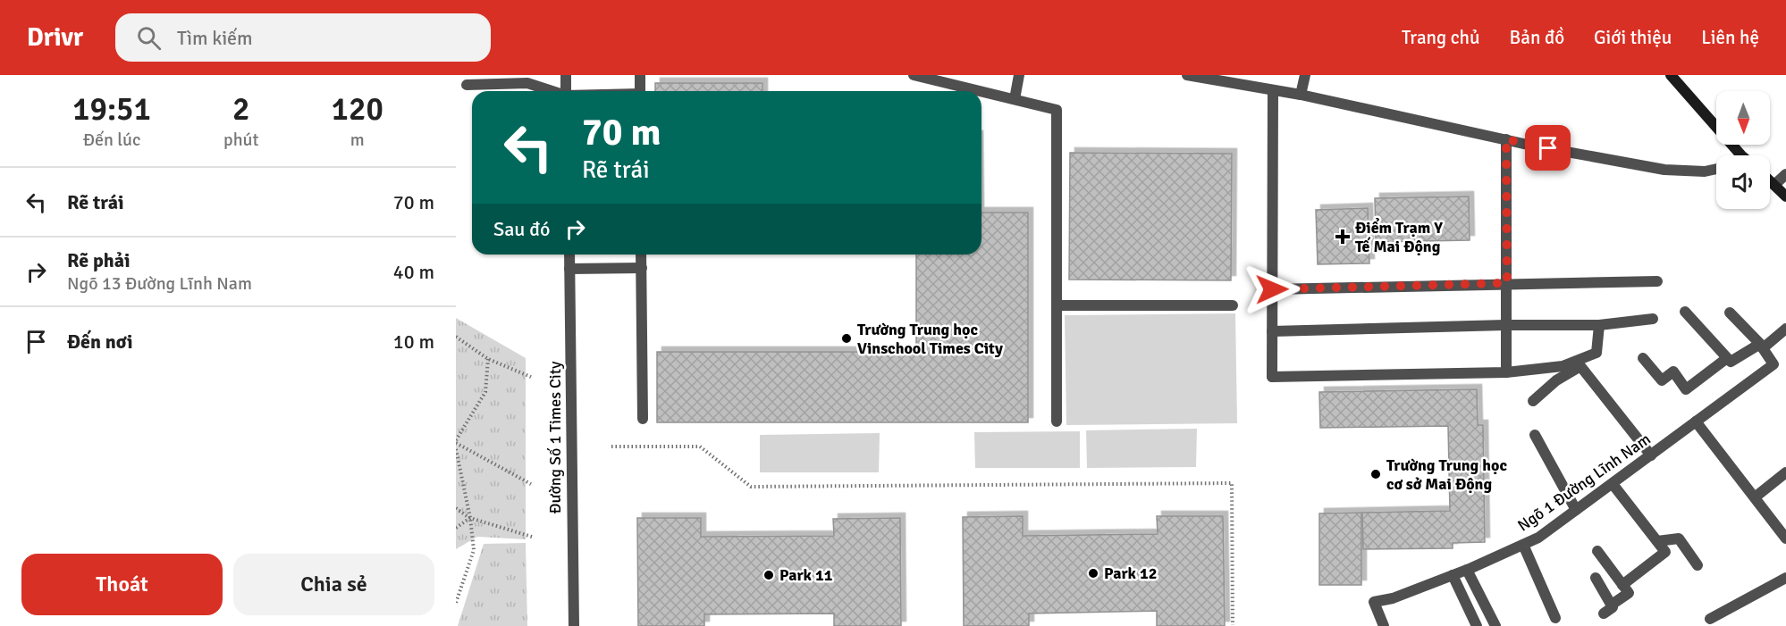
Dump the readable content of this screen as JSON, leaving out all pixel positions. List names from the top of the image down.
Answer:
{
  "streets": {
    "street": ["Đường Số 1 Times City", "Ngõ 1 Đường Lĩnh Nam"]
  },
  "places": {
    "health": ["Điểm Trạm Y Tế Mai Động"],
    "other": [
      "Trường Trung học Vinschool Times City",
      "Trường Trung học cơ sở Mai Động",
      "Park 12",
      "Park 11"
    ]
  },
  "north": "bottom",
  "page": {
    "header": "Drivr",
    "search": "Tìm kiếm",
    "nav": [
      "Trang chủ",
      "Bản đồ",
      "Giới thiệu",
      "Liên hệ"
    ],
    "eta": [
      "19:51",
      "Đến lúc",
      "2",
      "phút",
      "120",
      "m"
    ],
    "turn": ["70 m", "Rẽ trái"],
    "list": [
      {
        "name": "Rẽ trái",
        "value": "70 m"
      },
      {
        "name": "Rẽ phải",
        "note": "Ngõ 13 Đường Lĩnh Nam",
        "value": "40 m"
      },
      {
        "name": "Đến nơi",
        "value": "10 m"
      }
    ],
    "then": "Sau đó",
    "buttons": ["Thoát", "Chia sẻ"]
  }
}
